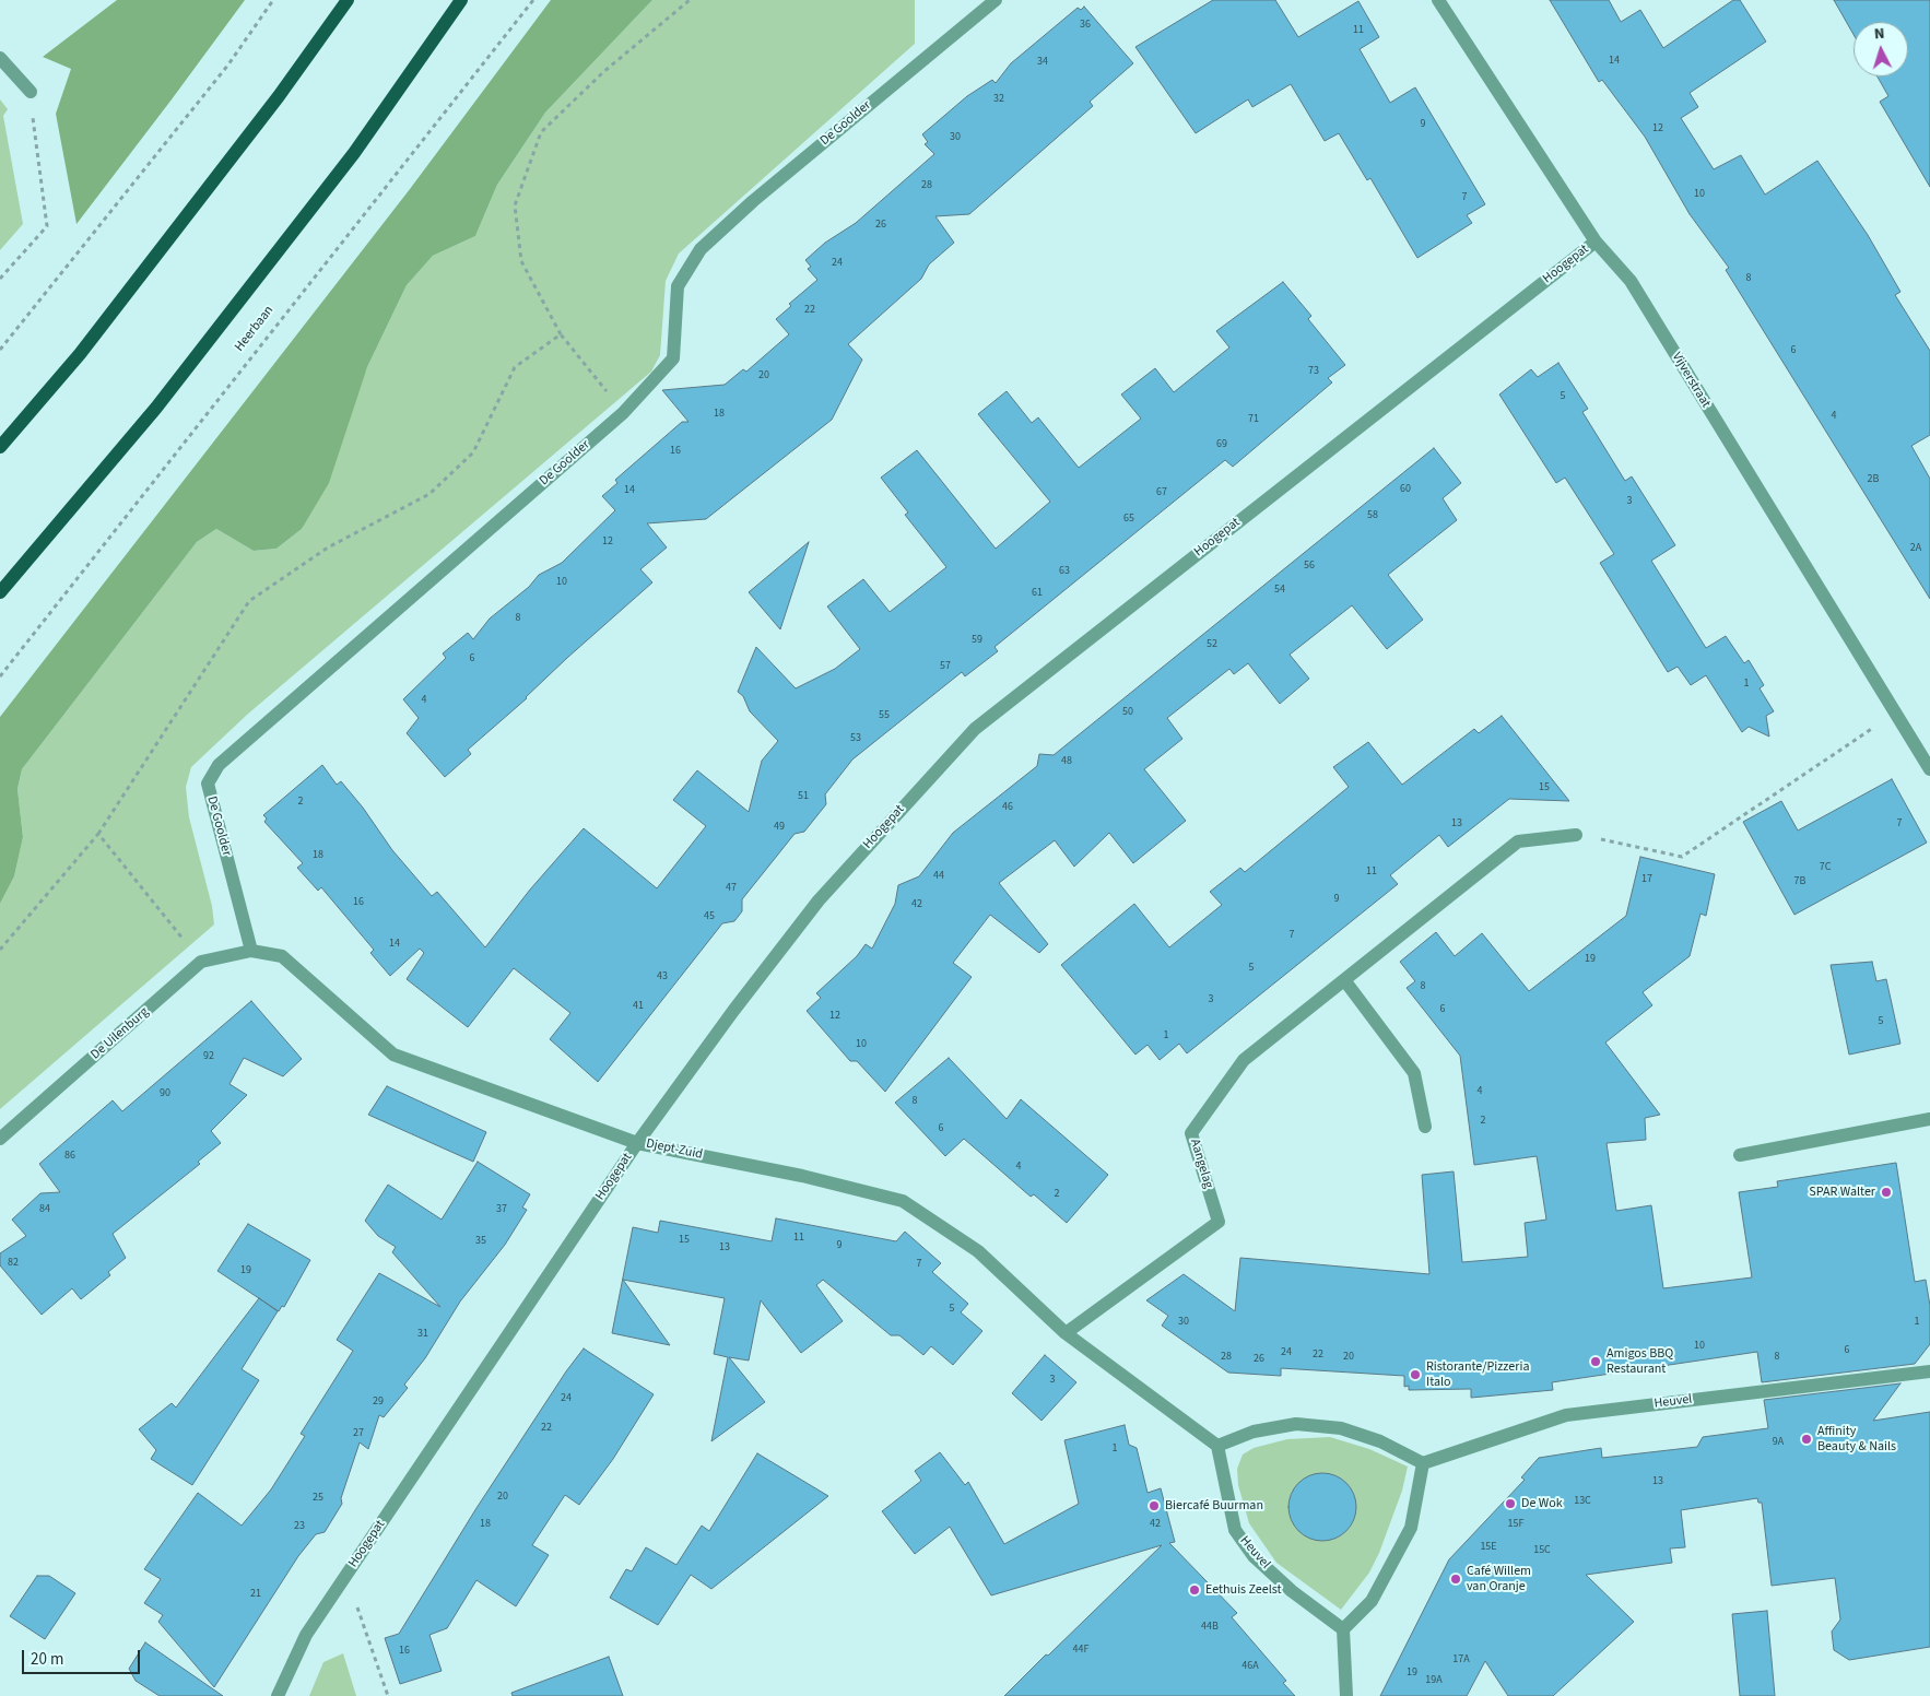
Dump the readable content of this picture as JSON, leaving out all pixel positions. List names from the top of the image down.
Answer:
{
  "streets": {
    "street": [
      "De Goolder",
      "Hoogepat",
      "Vijverstraat",
      "De Uilenburg",
      "Djept-Zuid",
      "Aangelag",
      "Heuvel"
    ],
    "path": ["Heerbaan"]
  },
  "crossings": [
    ["De Goolder", "De Uilenburg"],
    ["De Goolder", "Djept-Zuid"],
    ["Hoogepat", "Vijverstraat"],
    ["Hoogepat", "Djept-Zuid"],
    ["De Uilenburg", "Djept-Zuid"],
    ["Djept-Zuid", "Aangelag"]
  ],
  "places": [
    "SPAR Walter",
    "Amigos BBQ Restaurant",
    "Ristorante/Pizzeria Italo",
    "Affinity Beauty & Nails",
    "De Wok",
    "Biercafé Buurman",
    "Café Willem van Oranje",
    "Eethuis Zeelst"
  ],
  "house_numbers": [
    "36",
    "11",
    "14",
    "34",
    "32",
    "9",
    "12",
    "30",
    "28",
    "10",
    "7",
    "26",
    "24",
    "8",
    "22",
    "6",
    "73",
    "20",
    "5",
    "18",
    "4",
    "71",
    "69",
    "16",
    "2B",
    "60",
    "14",
    "67",
    "3",
    "58",
    "65",
    "12",
    "2A",
    "56",
    "63",
    "10",
    "54",
    "61",
    "8",
    "59",
    "52",
    "6",
    "57",
    "1",
    "4",
    "50",
    "55",
    "53",
    "48",
    "15",
    "51",
    "2",
    "46",
    "13",
    "7",
    "49",
    "18",
    "7C",
    "11",
    "44",
    "17",
    "7B",
    "47",
    "9",
    "16",
    "42",
    "45",
    "7",
    "14",
    "19",
    "5",
    "43",
    "8",
    "3",
    "41",
    "6",
    "12",
    "5",
    "1",
    "10",
    "92",
    "4",
    "90",
    "8",
    "2",
    "6",
    "86",
    "4",
    "2",
    "84",
    "37",
    "11",
    "15",
    "35",
    "9",
    "13",
    "82",
    "7",
    "19",
    "5",
    "30",
    "1",
    "31",
    "10",
    "6",
    "24",
    "22",
    "28",
    "20",
    "8",
    "26",
    "3",
    "24",
    "29",
    "22",
    "27",
    "9A",
    "1",
    "13",
    "20",
    "25",
    "13C",
    "18",
    "42",
    "15F",
    "23",
    "15E",
    "15C",
    "21",
    "44B",
    "44F",
    "16",
    "17A",
    "46A",
    "19",
    "19A"
  ],
  "scale_bar": "20 m",
  "north": "top"
}
